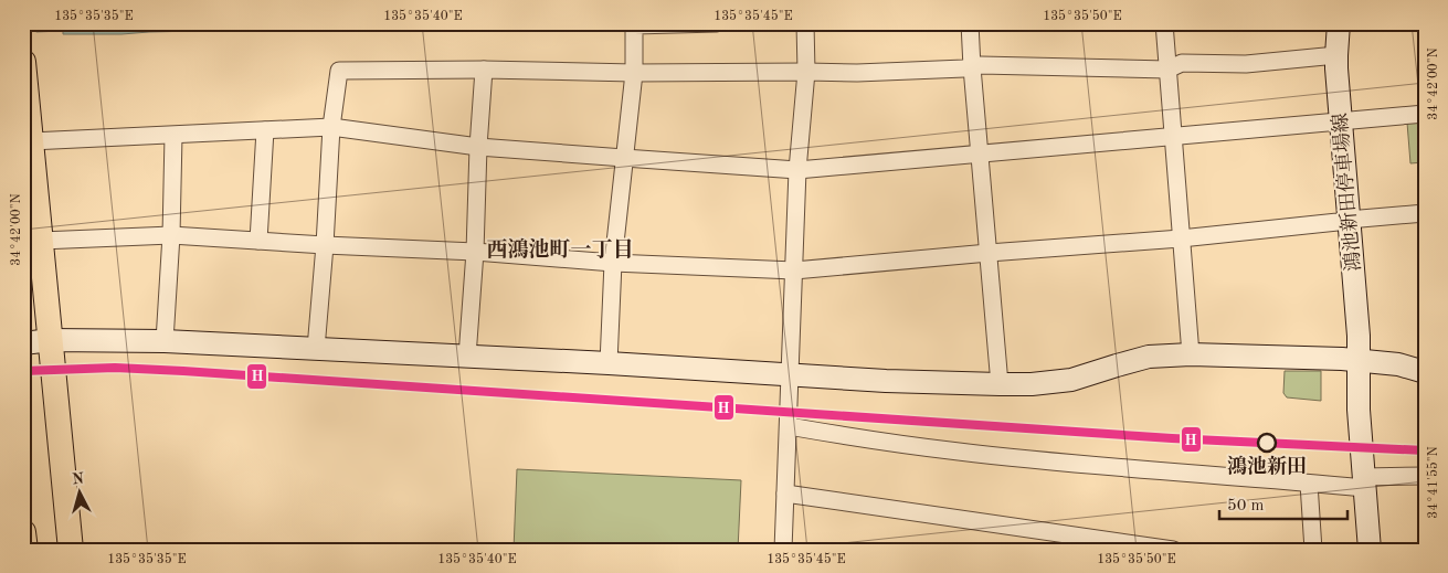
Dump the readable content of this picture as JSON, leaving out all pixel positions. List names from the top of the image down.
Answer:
{
  "streets": {
    "street": ["鴻池新田停車場線"]
  },
  "districts": ["西鴻池町一丁目"],
  "places": ["鴻池新田"],
  "lines": ["transit line H"],
  "scale_bar": "50 m",
  "north": "top",
  "coordinates": [
    "135°35'35\"E",
    "135°35'40\"E",
    "135°35'45\"E",
    "135°35'50\"E",
    "34°42'00\"N",
    "34°41'55\"N"
  ]
}
